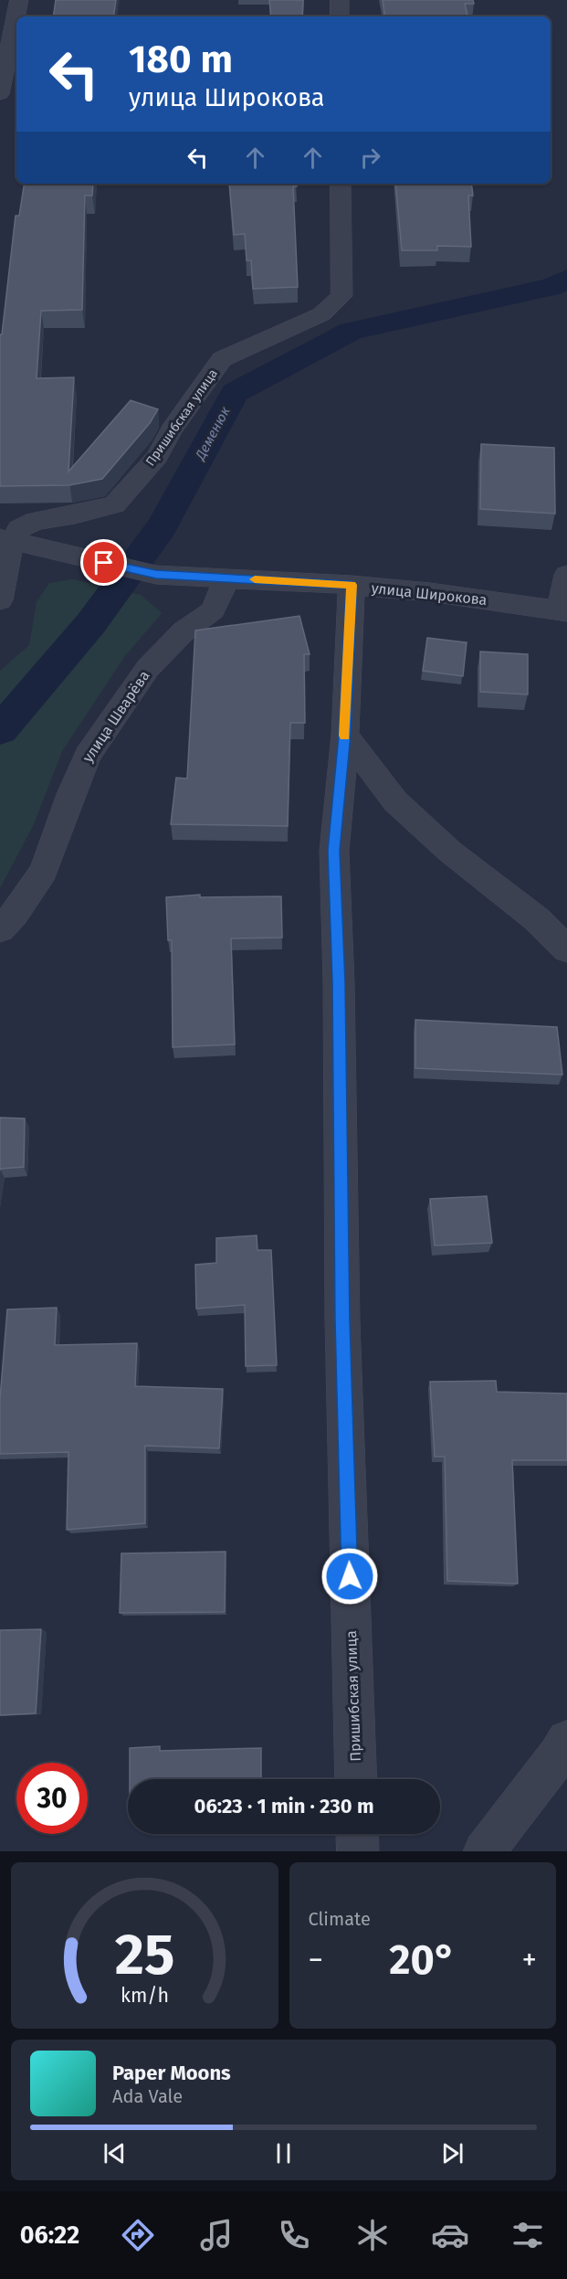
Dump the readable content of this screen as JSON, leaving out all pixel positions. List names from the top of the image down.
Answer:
{
  "streets": {
    "street": ["Пришибская улица", "улица Широкова", "улица Шварёва"]
  },
  "crossings": [
    ["Пришибская улица", "улица Широкова"],
    ["улица Широкова", "улица Шварёва"]
  ],
  "water": ["Деменюк"],
  "page": {
    "turn": ["180 m", "улица Широкова"],
    "limit": "30",
    "trip": "06:23 · 1 min · 230 m",
    "tile": "Climate",
    "heat": ["−", "20°", "+"],
    "song": ["Paper Moons", "Ada Vale"],
    "tabs": "06:22",
    "gauge": ["25", "km/h"]
  }
}
